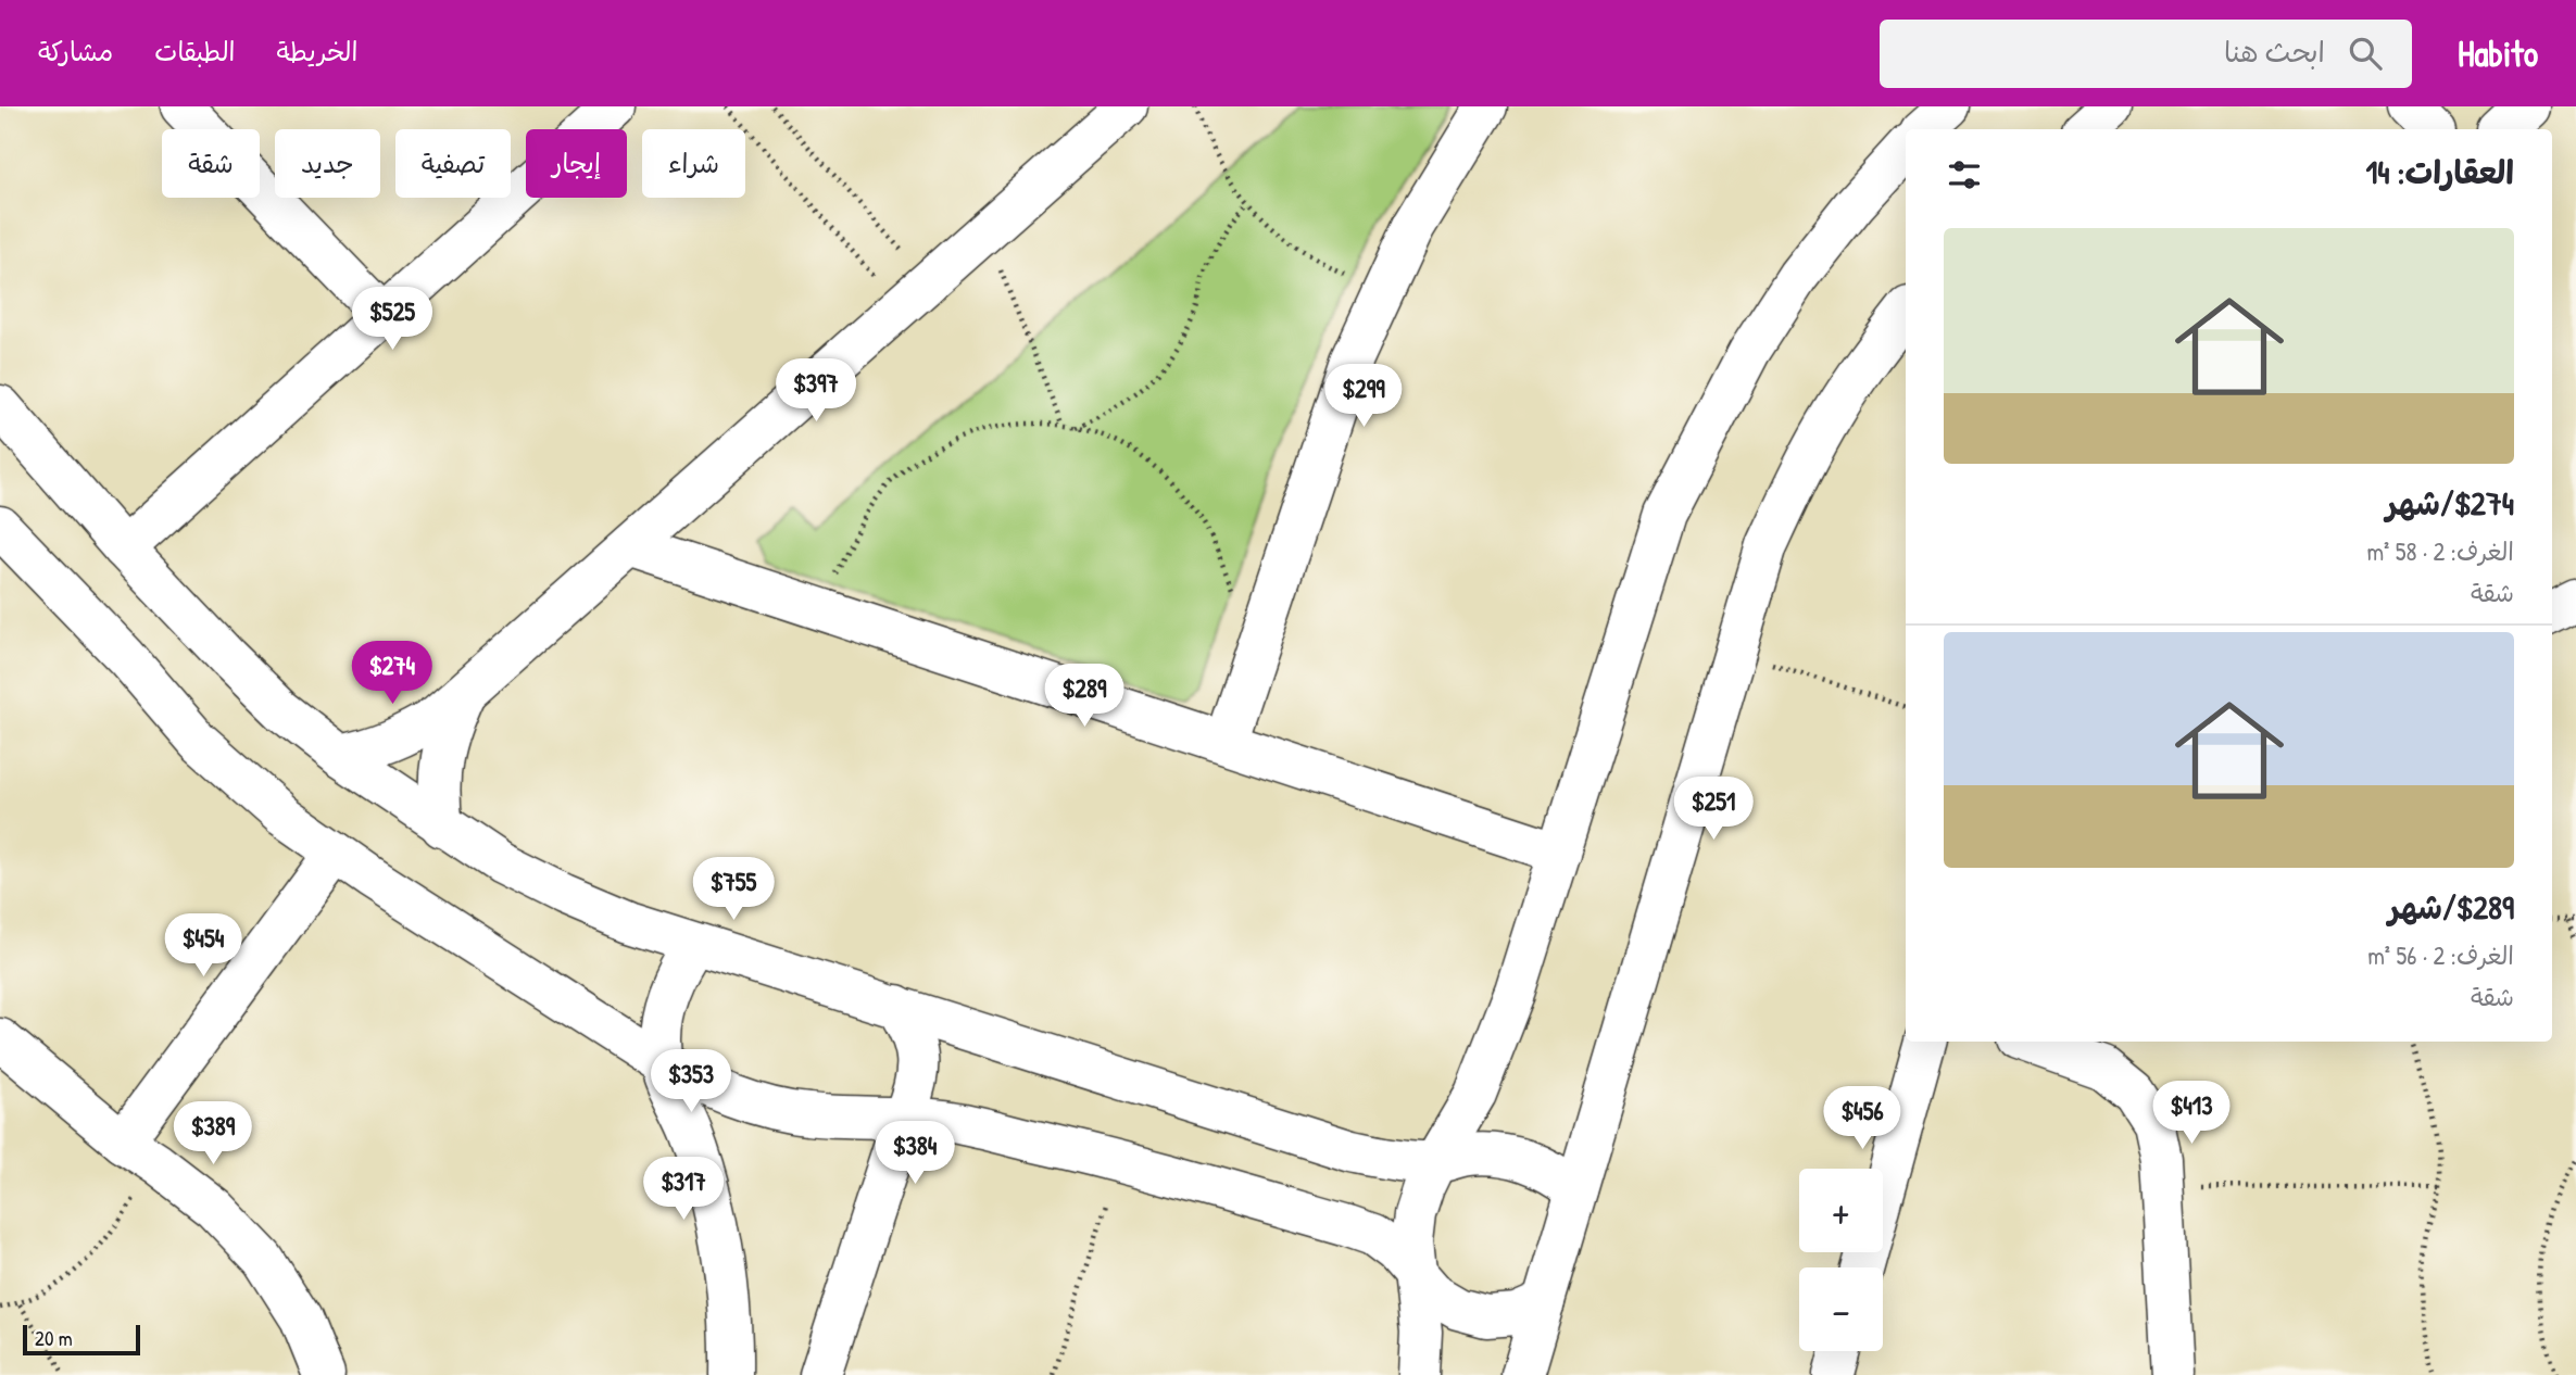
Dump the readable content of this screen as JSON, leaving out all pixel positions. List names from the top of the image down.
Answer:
{
  "scale_bar": "20 m",
  "page": {
    "header": "Habito",
    "search": "ابحث هنا",
    "nav": ["الخريطة", "الطبقات", "مشاركة"],
    "chip": [
      "شراء",
      "إيجار",
      "تصفية",
      "جديد",
      "شقة"
    ],
    "heading": "العقارات: 14",
    "list": [
      {
        "name": "$274/شهر",
        "note": "الغرف: 2 · 58 m² · شقة"
      },
      {
        "name": "$289/شهر",
        "note": "الغرف: 2 · 56 m² · شقة"
      }
    ],
    "price": [
      "$525",
      "$397",
      "$299",
      "$274",
      "$289",
      "$251",
      "$755",
      "$454",
      "$353",
      "$413",
      "$456",
      "$389",
      "$384",
      "$317"
    ],
    "map_buttons": ["+", "−"],
    "scale": "20 m"
  }
}
